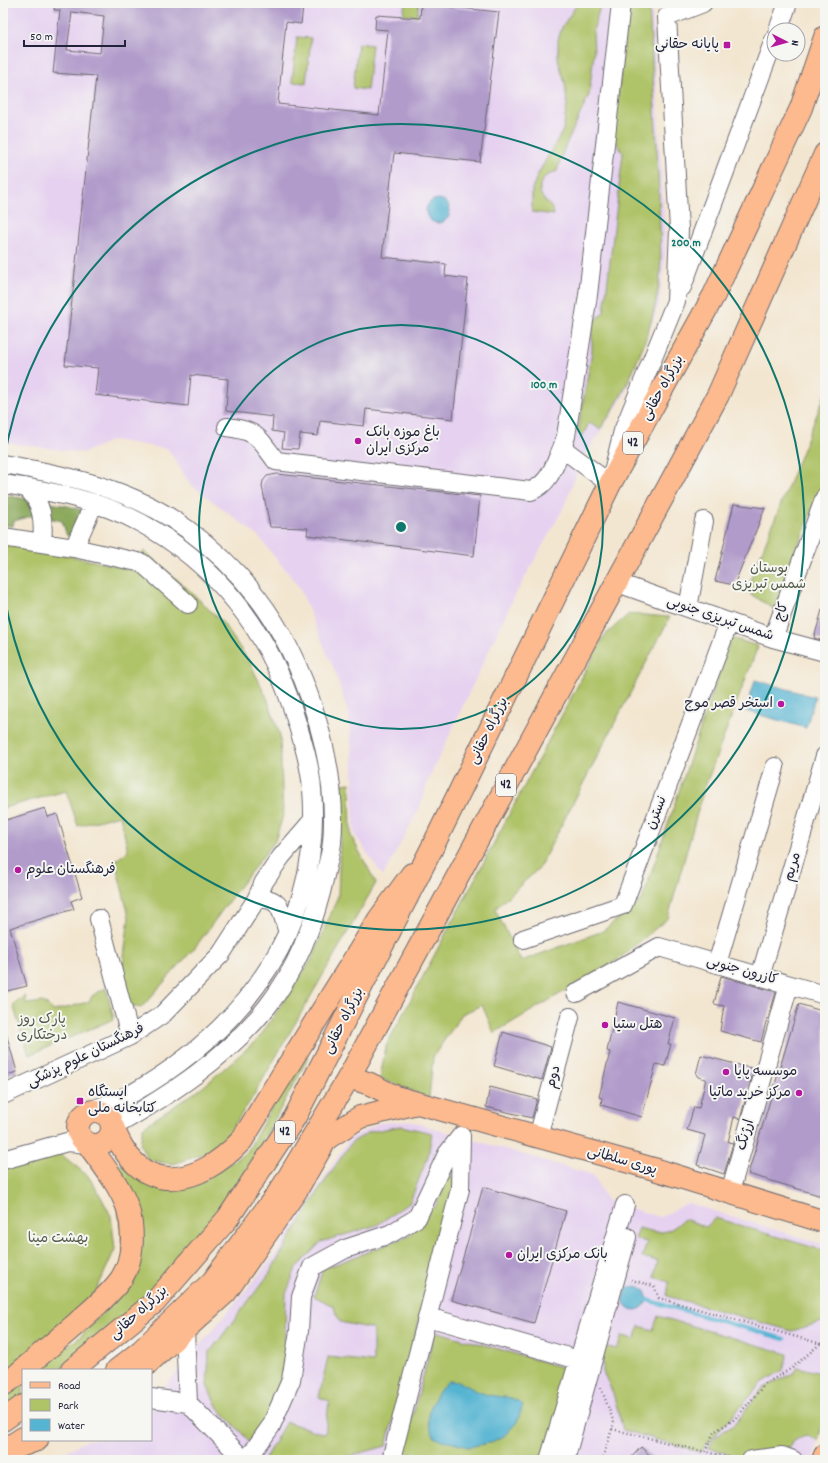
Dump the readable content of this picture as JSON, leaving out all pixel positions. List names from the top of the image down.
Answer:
{
  "streets": {
    "main road": ["بزرگراه حقانی", "42", "پوری سلطانی"],
    "street": [
      "کاج",
      "شمس تبریزی جنوبی",
      "نسترن",
      "مریم",
      "کازرون جنوبی",
      "فرهنگستان علوم پزشکی",
      "دوم",
      "ارژنگ"
    ]
  },
  "crossings": [
    ["بزرگراه حقانی", "شمس تبریزی جنوبی"],
    ["بزرگراه حقانی", "پوری سلطانی"],
    ["کاج", "شمس تبریزی جنوبی"],
    ["شمس تبریزی جنوبی", "نسترن"],
    ["مریم", "کازرون جنوبی"],
    ["کازرون جنوبی", "ارژنگ"],
    ["دوم", "پوری سلطانی"],
    ["ارژنگ", "پوری سلطانی"]
  ],
  "parks": ["بوستان شمس تبریزی", "پارک روز درختکاری", "بهشت مينا"],
  "places": {
    "transit": ["پایانه حقانی", "ایستگاه کتابخانه ملی"],
    "other": [
      "باغ موزه بانک مرکزی ایران",
      "استخر قصر موج",
      "فرهنگستان علوم",
      "هتل ستیا",
      "موسسه پایا",
      "مرکز خرید ماتیا",
      "بانک مرکزی ایران"
    ]
  },
  "legend": ["Road", "Park", "Water"],
  "scale_bar": "50 m",
  "north": "right",
  "rings": ["200 m", "100 m"]
}
